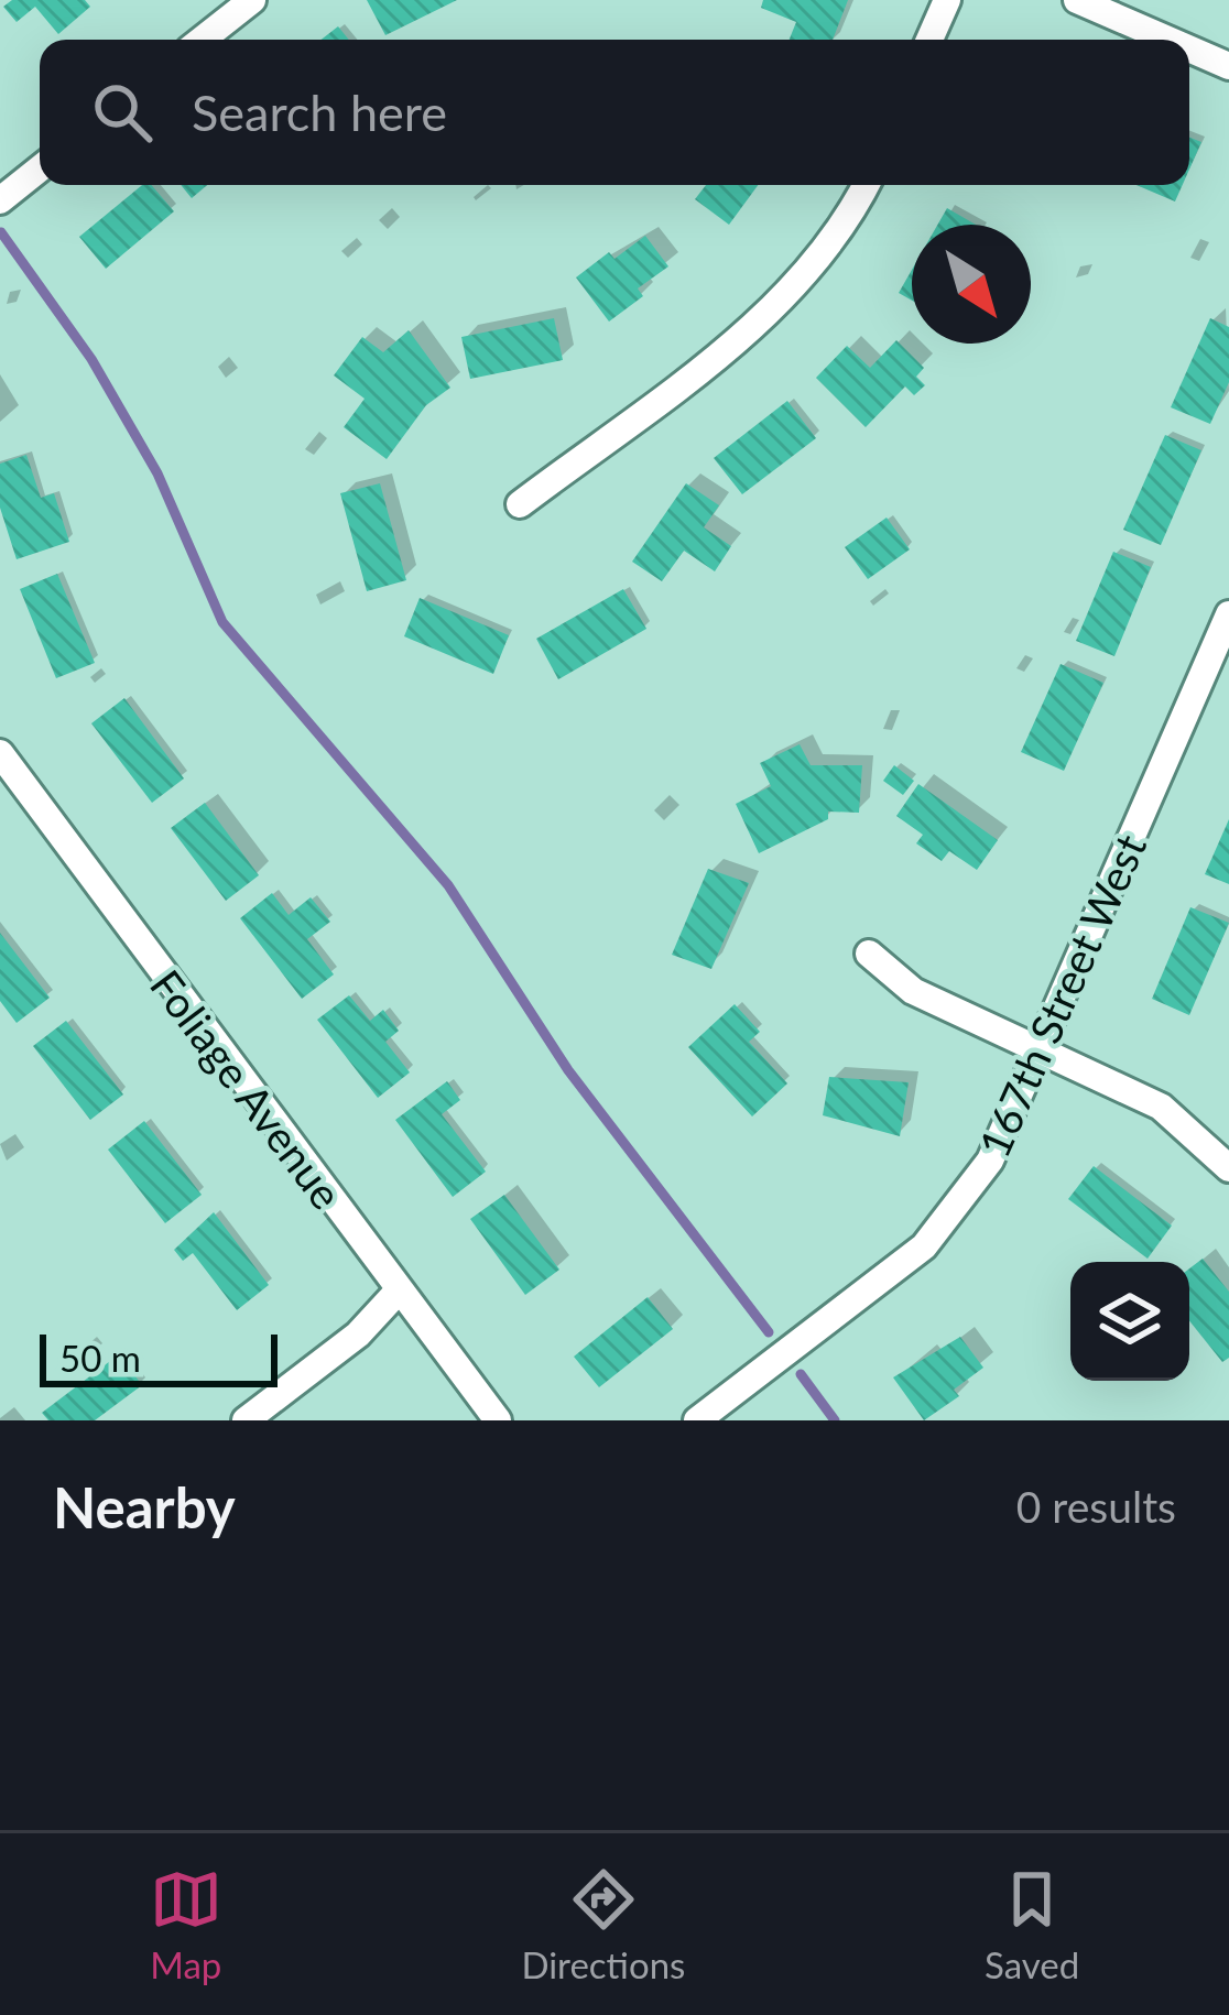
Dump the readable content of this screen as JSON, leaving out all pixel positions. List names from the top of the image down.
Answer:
{
  "streets": {
    "street": ["167th Street West", "Foliage Avenue"]
  },
  "scale_bar": "50 m",
  "north": "bottom right",
  "page": {
    "search": "Search here",
    "scale": "50 m",
    "heading": ["Nearby", "0 results"],
    "nav": ["Map", "Directions", "Saved"]
  }
}
